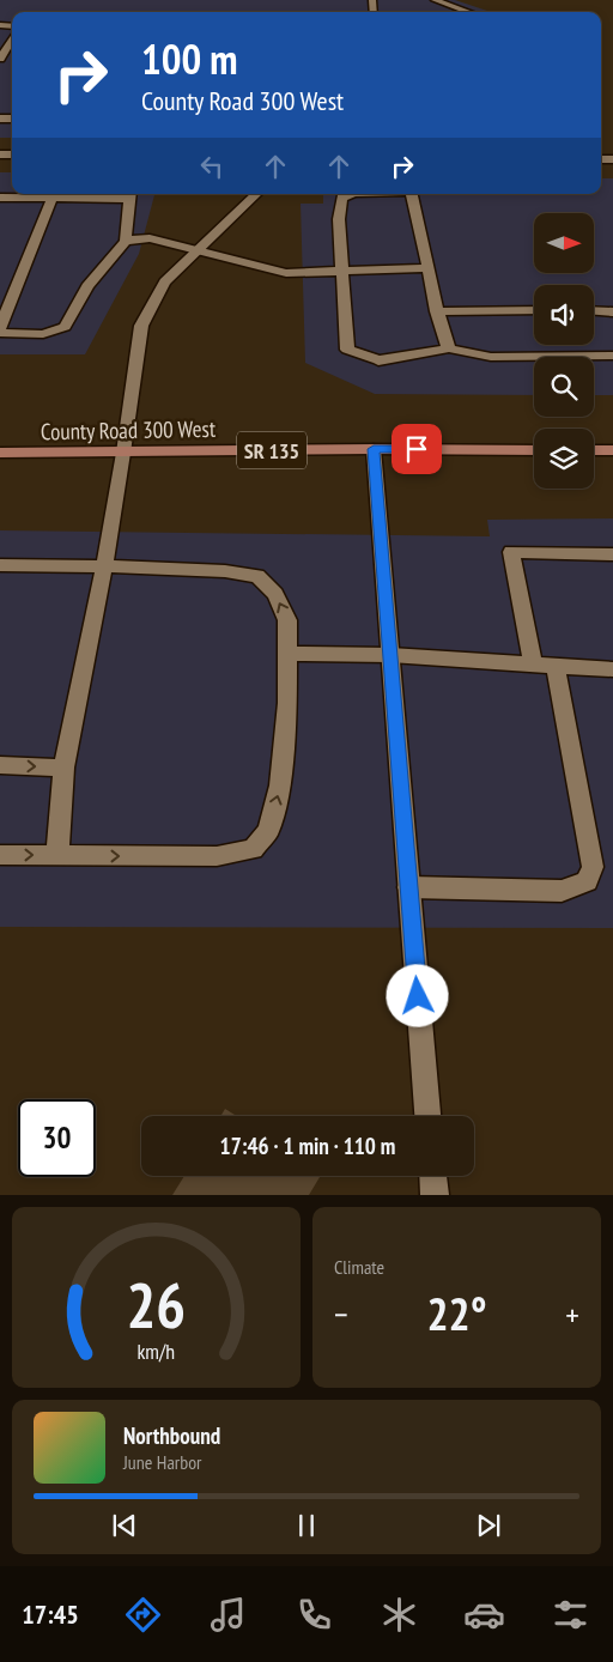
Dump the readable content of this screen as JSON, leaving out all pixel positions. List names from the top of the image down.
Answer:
{
  "streets": {
    "main road": ["County Road 300 West", "SR 135"]
  },
  "north": "right",
  "page": {
    "turn": ["100 m", "County Road 300 West"],
    "limit": "30",
    "trip": "17:46 · 1 min · 110 m",
    "tile": "Climate",
    "heat": ["−", "22°", "+"],
    "song": ["Northbound", "June Harbor"],
    "tabs": "17:45",
    "gauge": ["26", "km/h"]
  }
}
